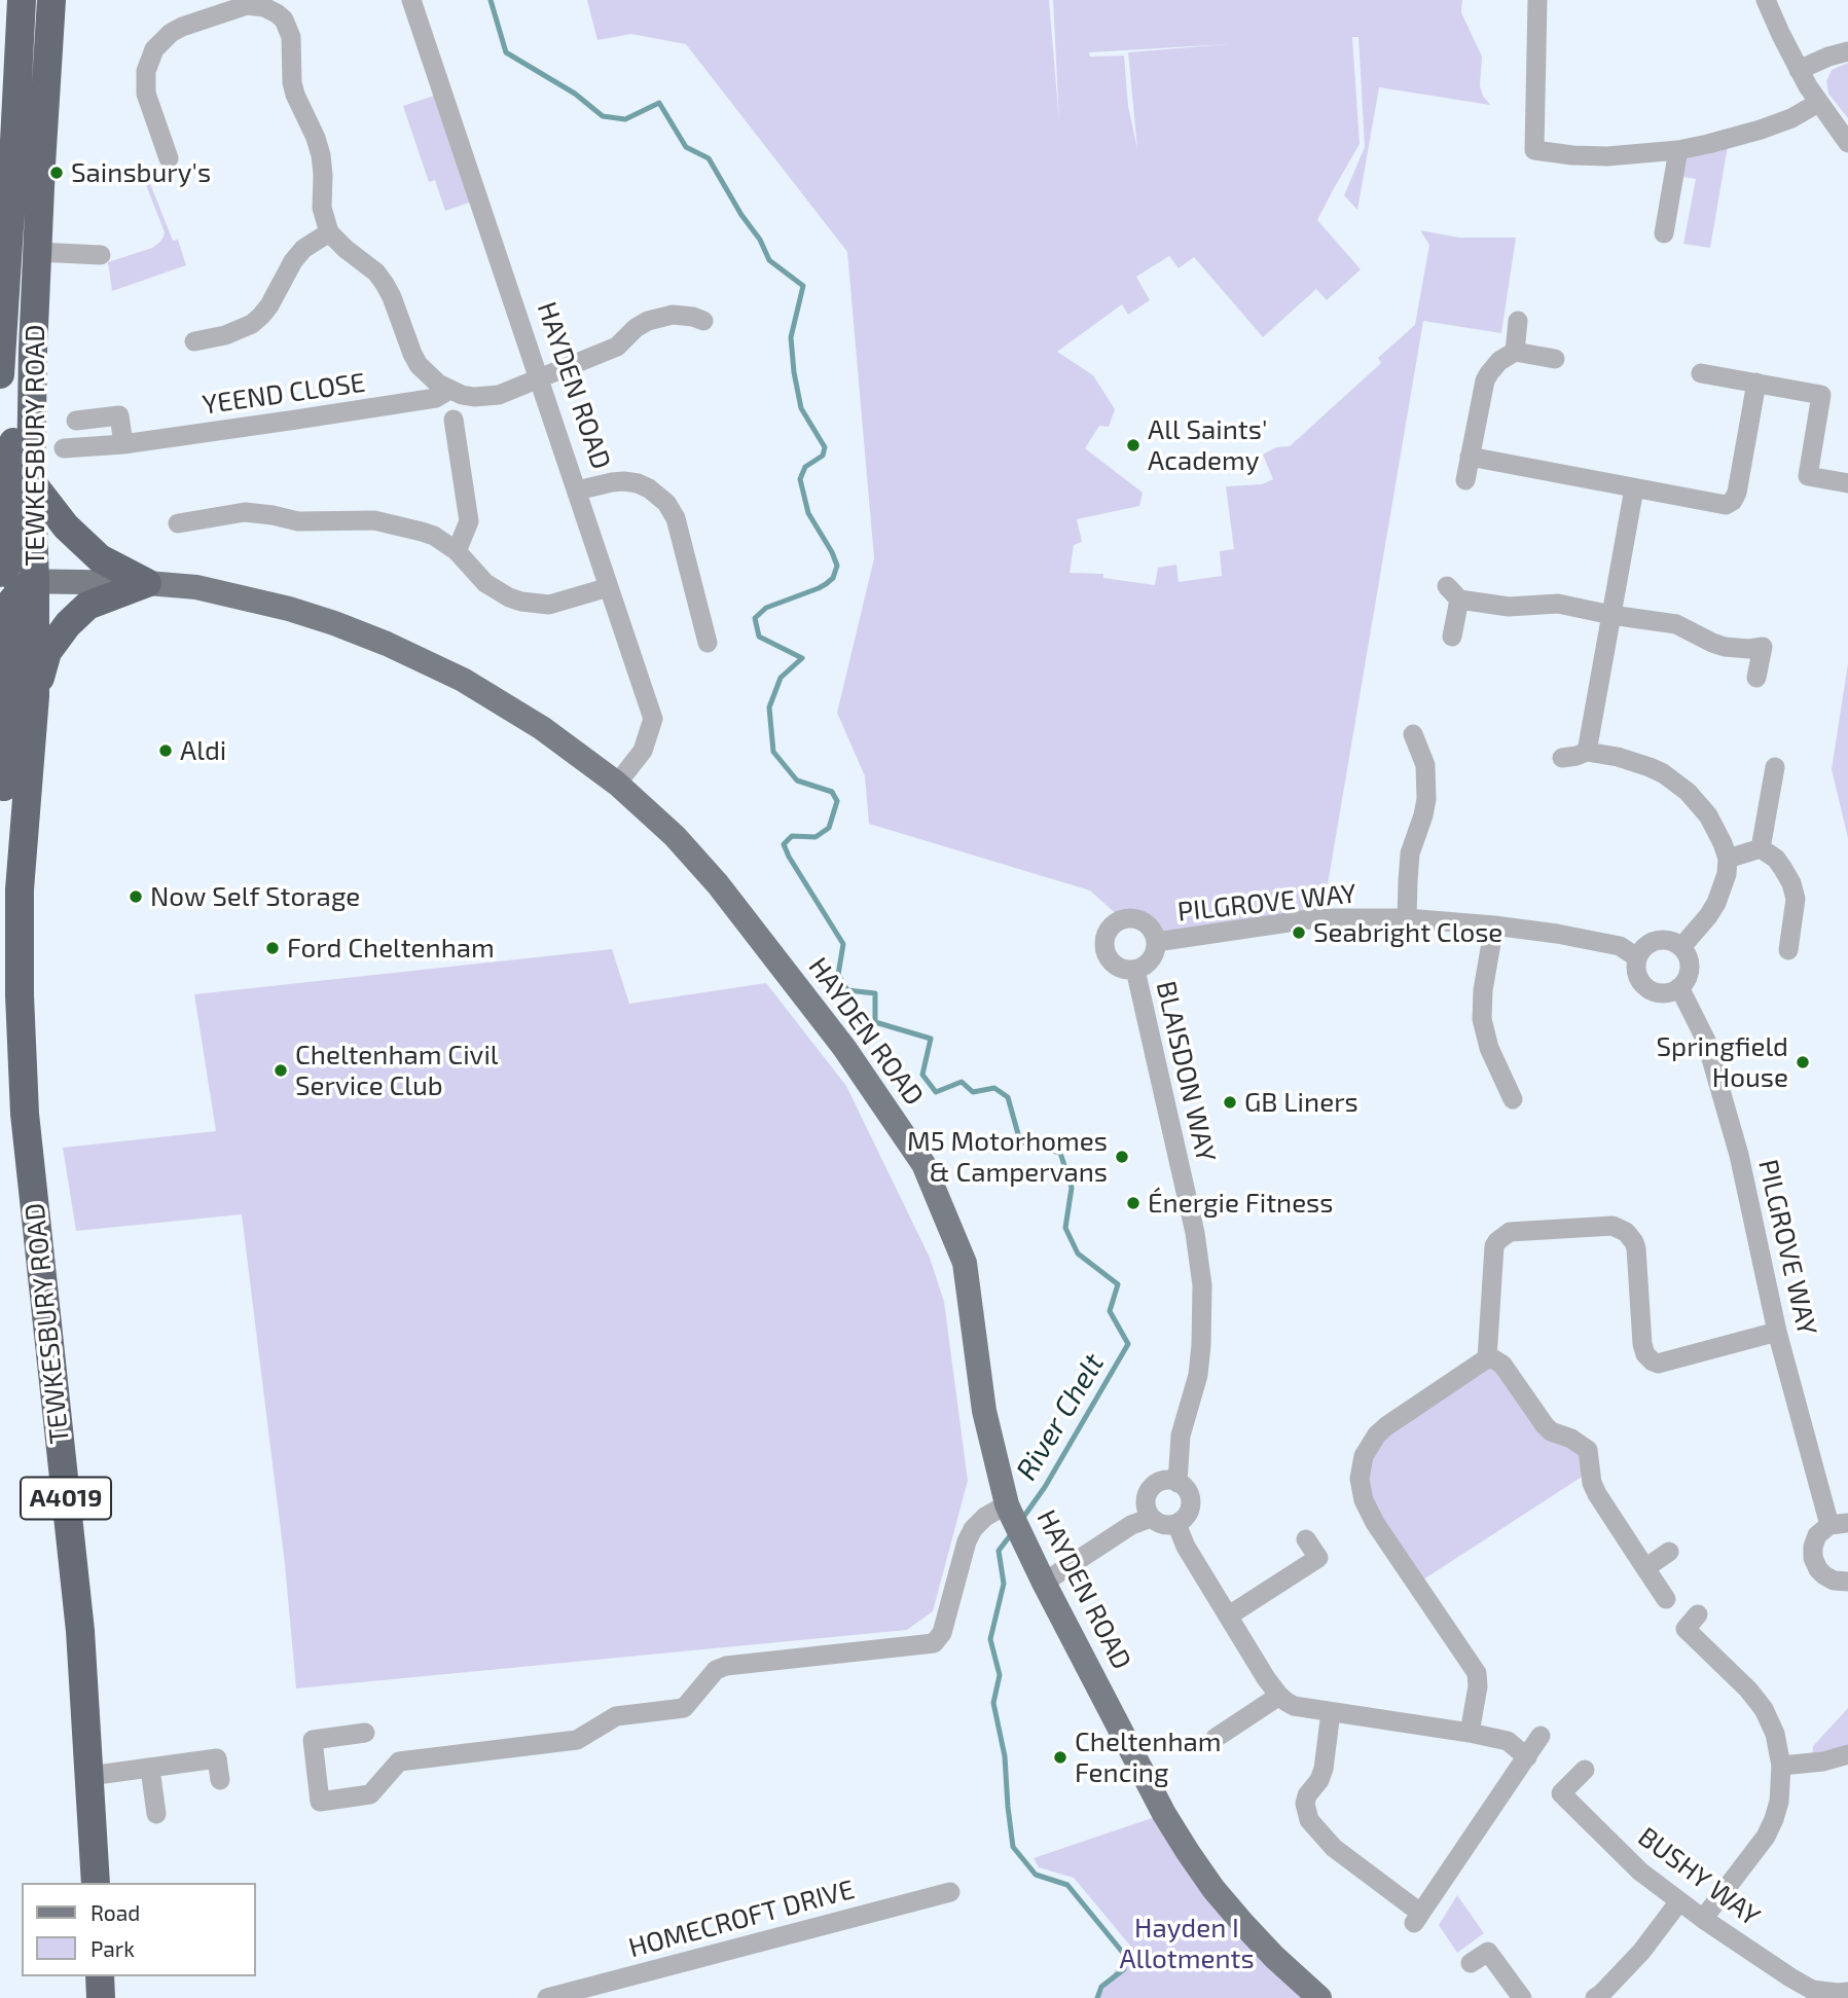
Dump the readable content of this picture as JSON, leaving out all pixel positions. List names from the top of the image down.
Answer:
{
  "streets": {
    "highway": ["TEWKESBURY ROAD", "A4019"],
    "main road": ["HAYDEN ROAD"],
    "street": [
      "YEEND CLOSE",
      "PILGROVE WAY",
      "BLAISDON WAY",
      "BUSHY WAY",
      "HOMECROFT DRIVE"
    ]
  },
  "crossings": [
    ["HAYDEN ROAD", "TEWKESBURY ROAD"],
    ["PILGROVE WAY", "BLAISDON WAY"]
  ],
  "water": ["River Chelt"],
  "parks": ["Hayden I Allotments"],
  "places": [
    "Sainsbury's",
    "All Saints' Academy",
    "Aldi",
    "Now Self Storage",
    "Seabright Close",
    "Ford Cheltenham",
    "Springfield House",
    "Cheltenham Civil Service Club",
    "GB Liners",
    "M5 Motorhomes & Campervans",
    "Énergie Fitness",
    "Cheltenham Fencing"
  ],
  "legend": ["Road", "Park"]
}
